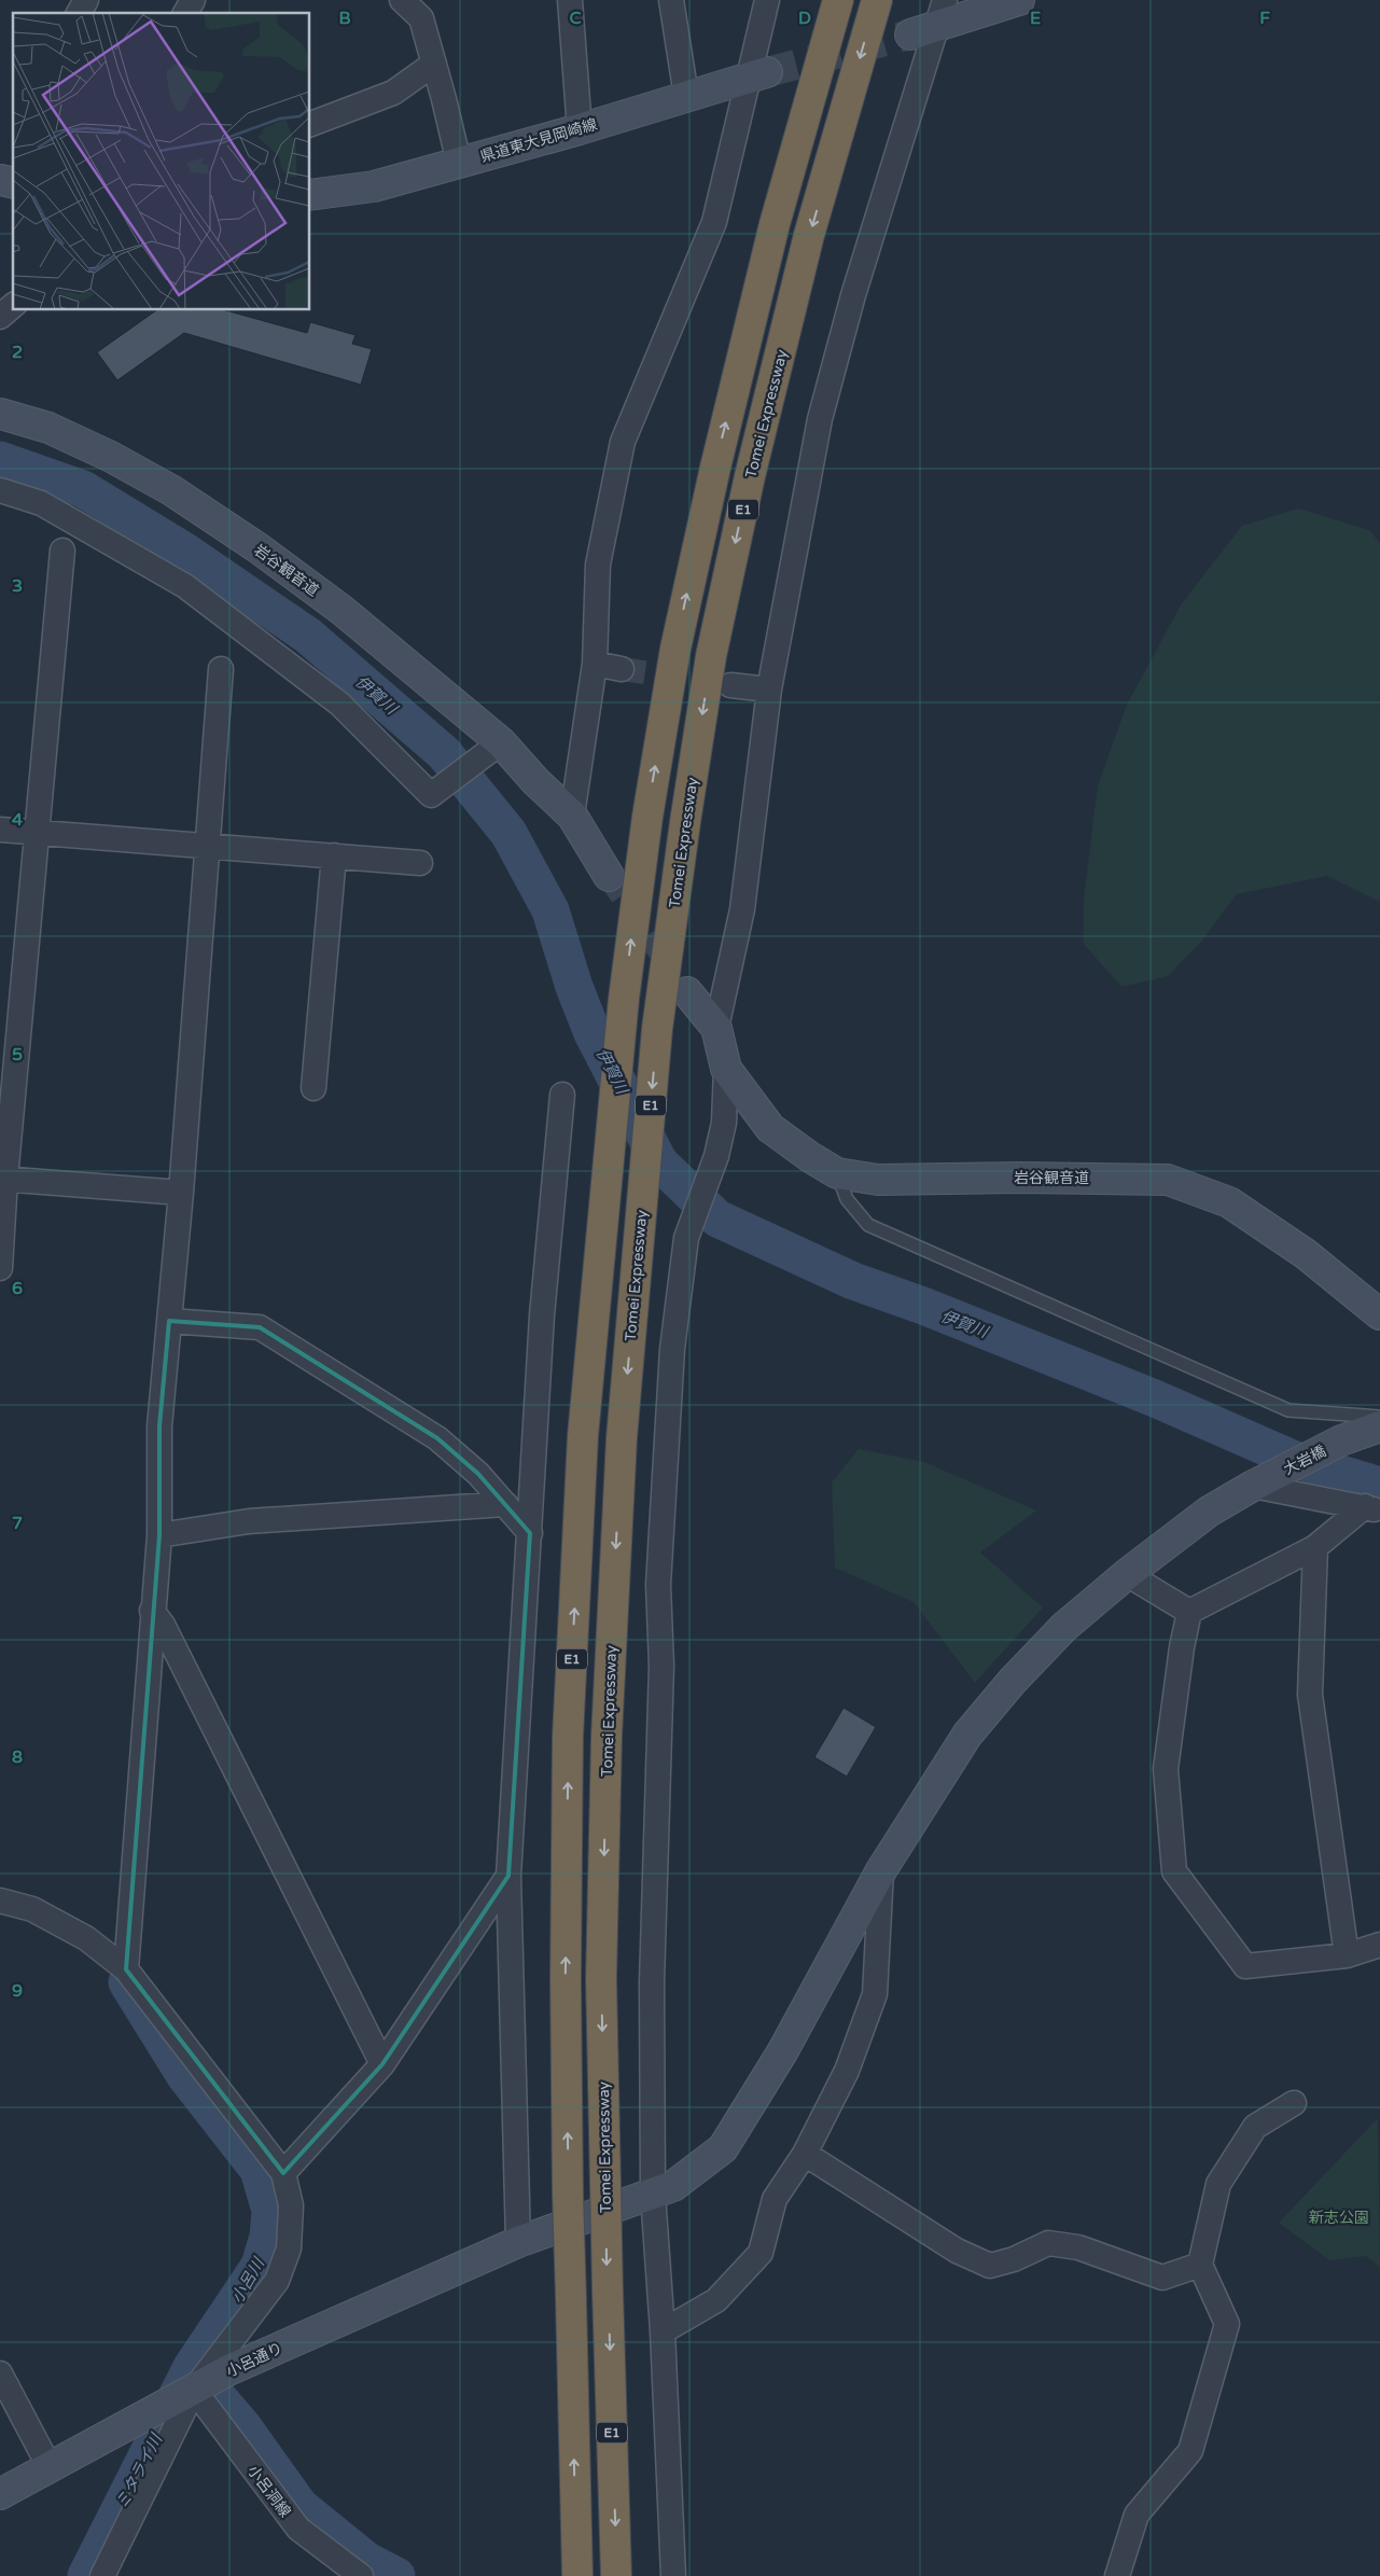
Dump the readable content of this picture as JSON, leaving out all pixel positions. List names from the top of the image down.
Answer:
{
  "streets": {
    "highway": ["Tomei Expressway", "E1"],
    "street": [
      "県道東大見岡崎線",
      "岩谷観音道",
      "大岩橋",
      "小呂通り",
      "小呂洞線"
    ]
  },
  "crossings": [
    ["大岩橋", "小呂通り"],
    ["小呂通り", "小呂洞線"]
  ],
  "water": ["伊賀川", "小呂川", "ミタライ川"],
  "parks": ["新志公園"],
  "grid": {
    "columns": [
      "B",
      "C",
      "D",
      "E",
      "F"
    ],
    "rows": [
      "2",
      "3",
      "4",
      "5",
      "6",
      "7",
      "8",
      "9"
    ]
  }
}
